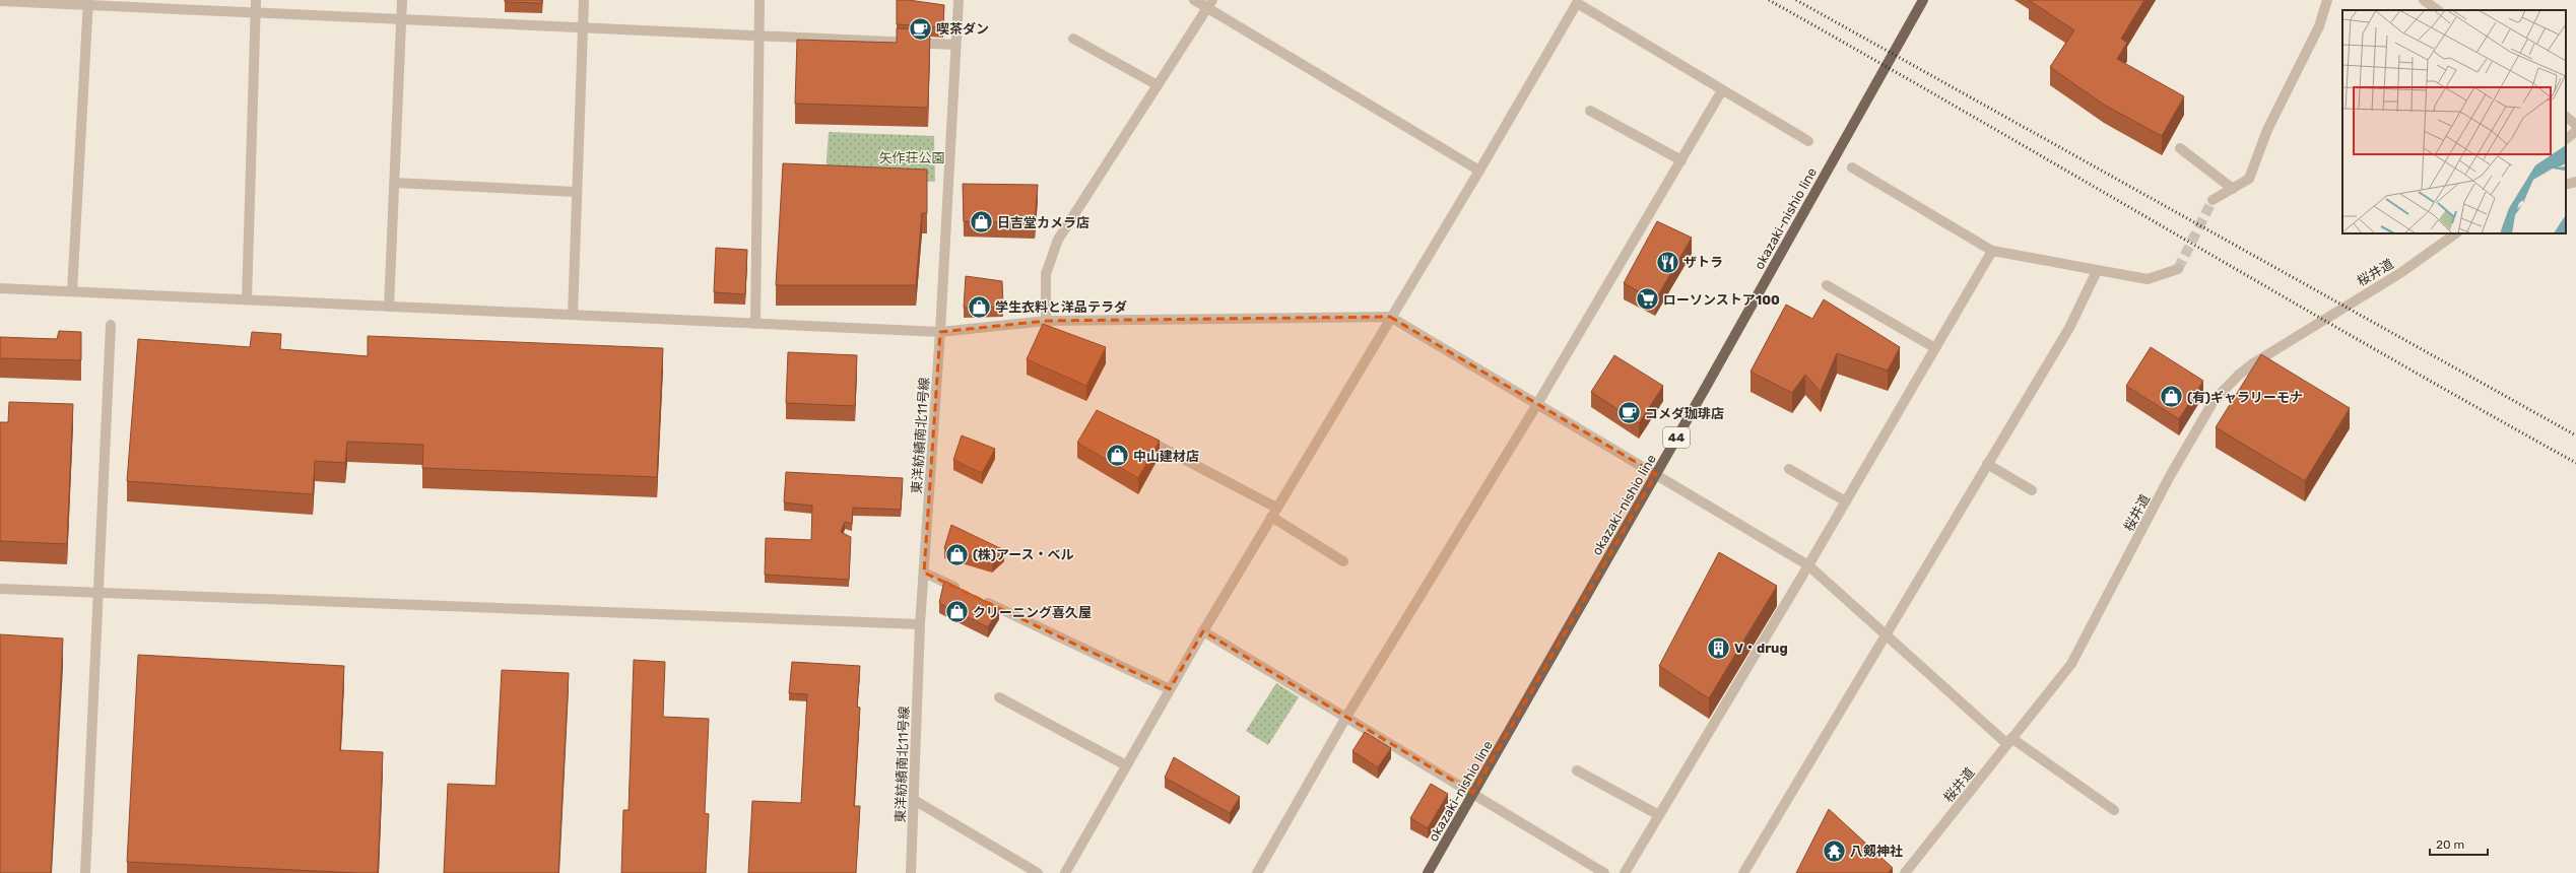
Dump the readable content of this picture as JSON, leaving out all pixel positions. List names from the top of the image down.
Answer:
{
  "streets": {
    "main road": ["okazaki-nishio line", "44"],
    "street": ["桜井道", "東洋紡績南北11号線"]
  },
  "parks": ["矢作荘公園"],
  "places": {
    "cafe": ["喫茶ダン", "コメダ珈琲店"],
    "shop": [
      "日吉堂カメラ店",
      "学生衣料と洋品テラダ",
      "(有)ギャラリーモナ",
      "中山建材店",
      "(株)アース・ベル",
      "クリーニング喜久屋"
    ],
    "restaurant": ["ザトラ"],
    "supermarket": ["ローソンストア100"],
    "building": ["V・drug"],
    "temple": ["八剱神社"]
  },
  "scale_bar": "20 m"
}
